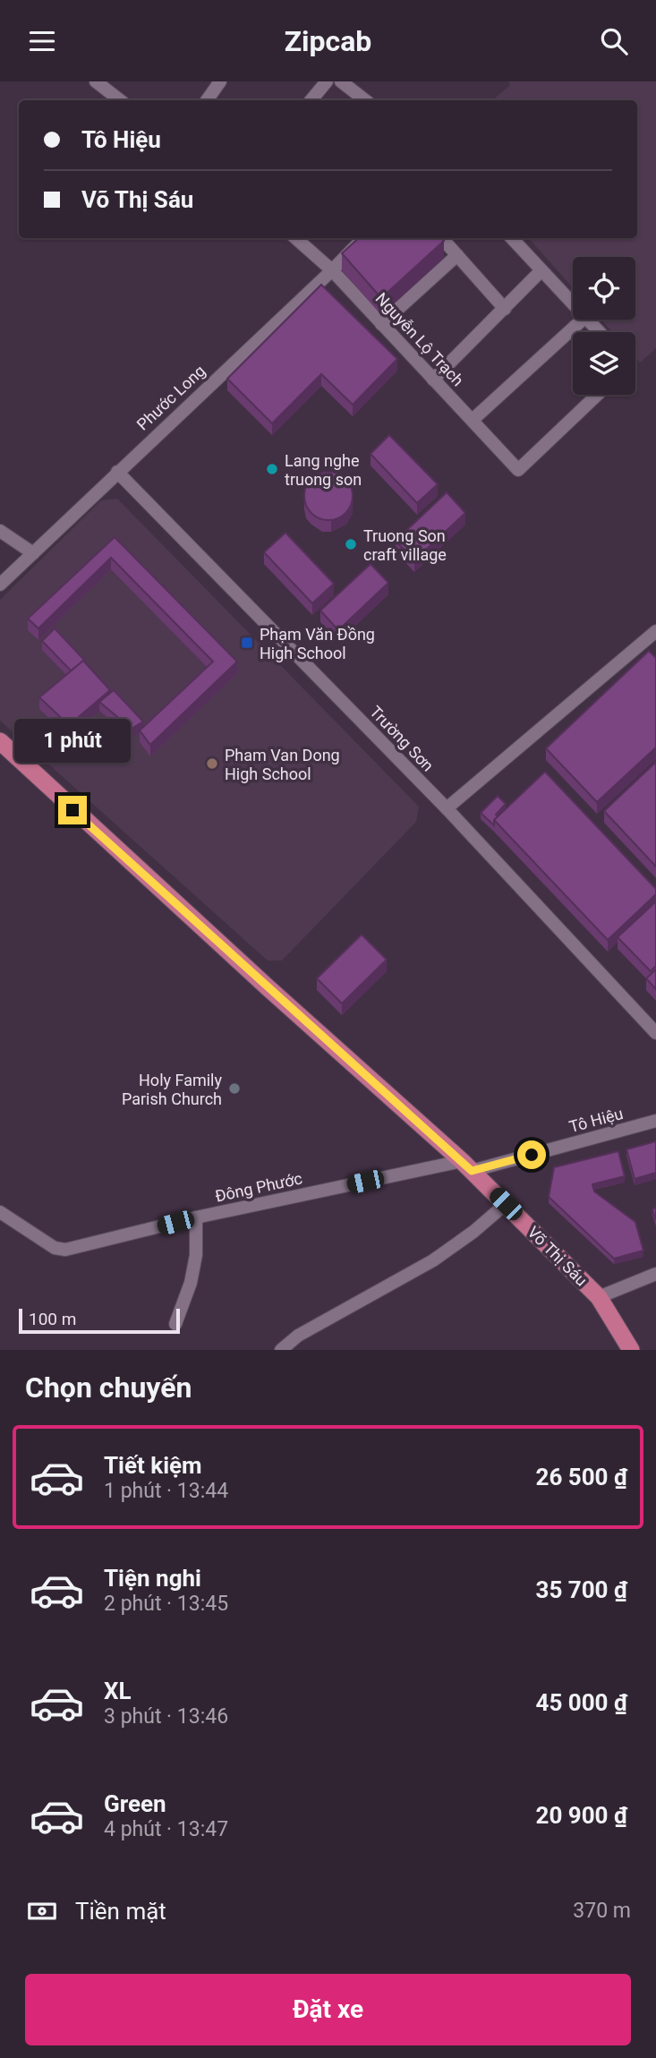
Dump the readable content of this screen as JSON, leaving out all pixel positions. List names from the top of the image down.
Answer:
{
  "streets": {
    "main road": ["Võ Thị Sáu"],
    "street": [
      "Nguyễn Lộ Trạch",
      "Phước Long",
      "Trường Sơn",
      "Tô Hiệu",
      "Đông Phước"
    ]
  },
  "crossings": [
    ["Nguyễn Lộ Trạch", "Phước Long"],
    ["Phước Long", "Trường Sơn"],
    ["Tô Hiệu", "Đông Phước"],
    ["Tô Hiệu", "Võ Thị Sáu"],
    ["Đông Phước", "Võ Thị Sáu"]
  ],
  "places": {
    "other": [
      "Lang nghe truong son",
      "Truong Son craft village",
      "Pham Van Dong High School",
      "Holy Family Parish Church"
    ],
    "transit": ["Phạm Văn Đồng High School"]
  },
  "scale_bar": "100 m",
  "page": {
    "header": "Zipcab",
    "banner": ["Tô Hiệu", "Võ Thị Sáu"],
    "bubble": "1 phút",
    "scale": "100 m",
    "heading": "Chọn chuyến",
    "list": [
      {
        "name": "Tiết kiệm",
        "note": "1 phút · 13:44",
        "value": "26 500 ₫"
      },
      {
        "name": "Tiện nghi",
        "note": "2 phút · 13:45",
        "value": "35 700 ₫"
      },
      {
        "name": "XL",
        "note": "3 phút · 13:46",
        "value": "45 000 ₫"
      },
      {
        "name": "Green",
        "note": "4 phút · 13:47",
        "value": "20 900 ₫"
      }
    ],
    "pay": ["Tiền mặt", "370 m"],
    "buttons": "Đặt xe"
  }
}
